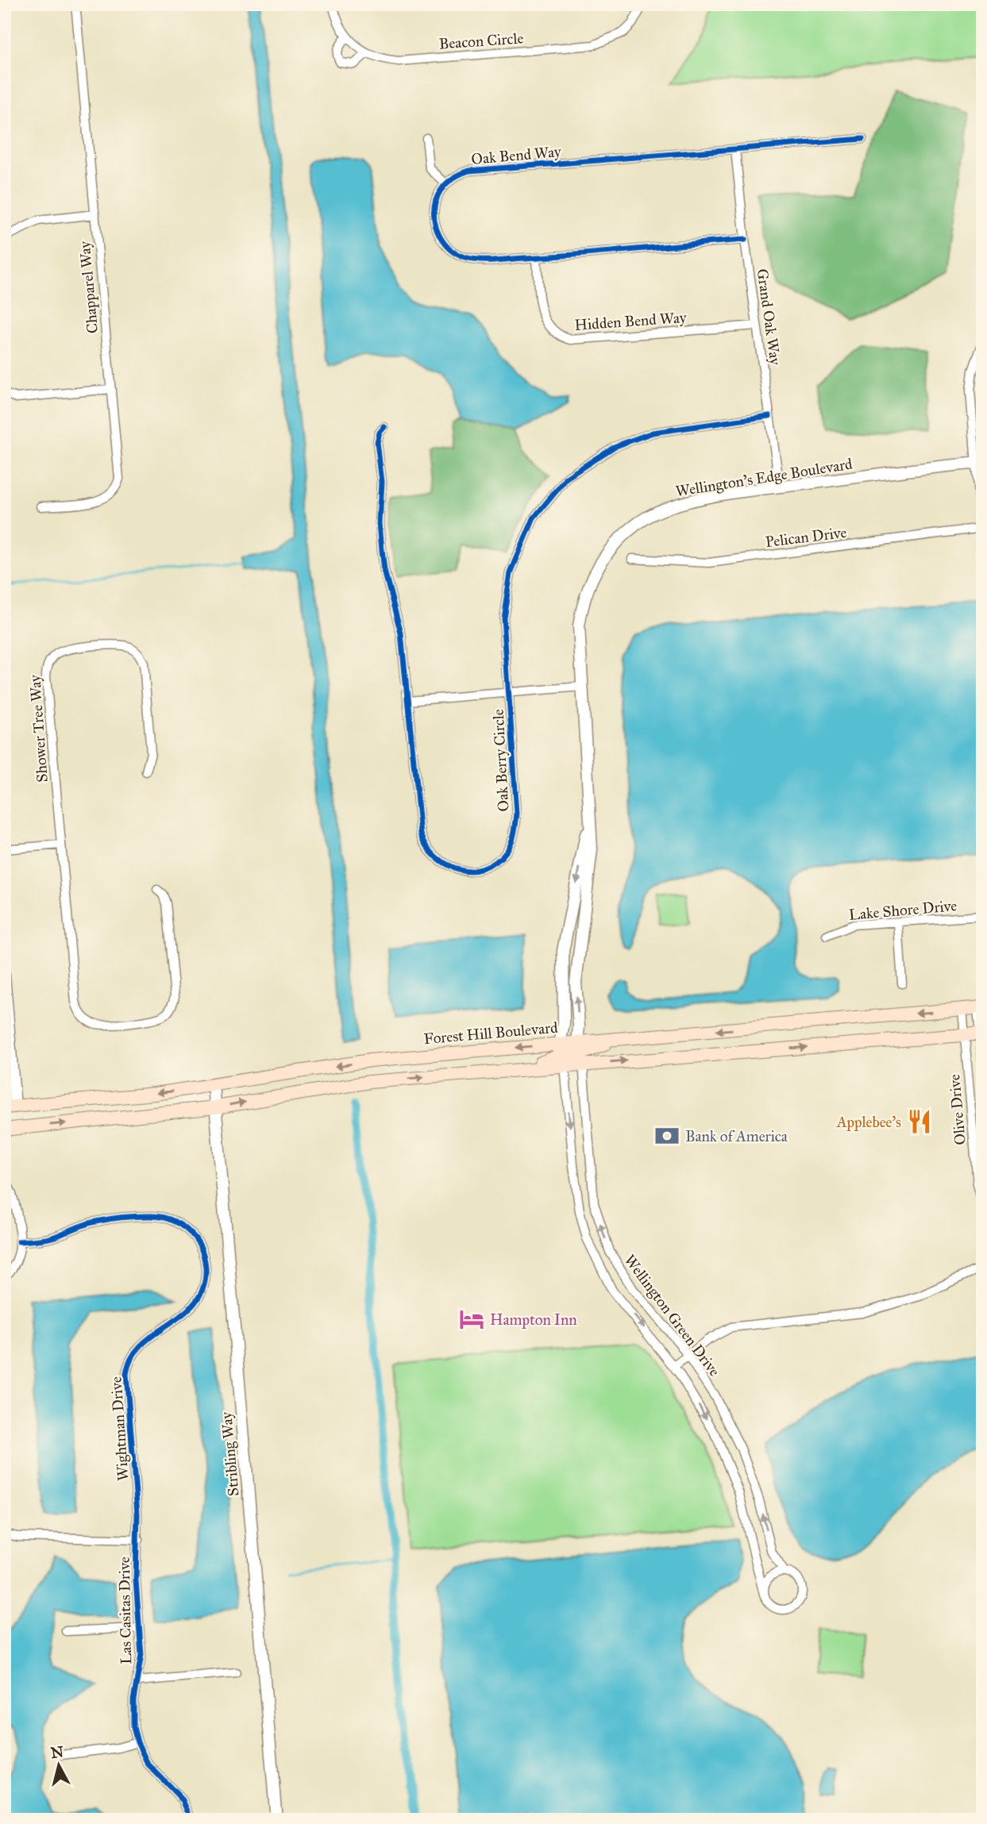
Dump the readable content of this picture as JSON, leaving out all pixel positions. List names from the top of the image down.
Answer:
{
  "streets": {
    "main road": ["Forest Hill Boulevard"],
    "street": [
      "Beacon Circle",
      "Oak Bend Way",
      "Chapparel Way",
      "Grand Oak Way",
      "Hidden Bend Way",
      "Wellington's Edge Boulevard",
      "Pelican Drive",
      "Shower Tree Way",
      "Oak Berry Circle",
      "Lake Shore Drive",
      "Olive Drive",
      "Wellington Green Drive",
      "Wightman Drive",
      "Stribling Way",
      "Las Casitas Drive"
    ]
  },
  "crossings": [
    ["Oak Bend Way", "Grand Oak Way"],
    ["Grand Oak Way", "Hidden Bend Way"],
    ["Grand Oak Way", "Wellington's Edge Boulevard"],
    ["Grand Oak Way", "Oak Berry Circle"],
    ["Wellington's Edge Boulevard", "Forest Hill Boulevard"],
    ["Forest Hill Boulevard", "Olive Drive"],
    ["Forest Hill Boulevard", "Stribling Way"],
    ["Wightman Drive", "Las Casitas Drive"]
  ],
  "places": {
    "restaurant": ["Applebee's"],
    "bank": ["Bank of America"],
    "hotel": ["Hampton Inn"]
  },
  "north": "top"
}
